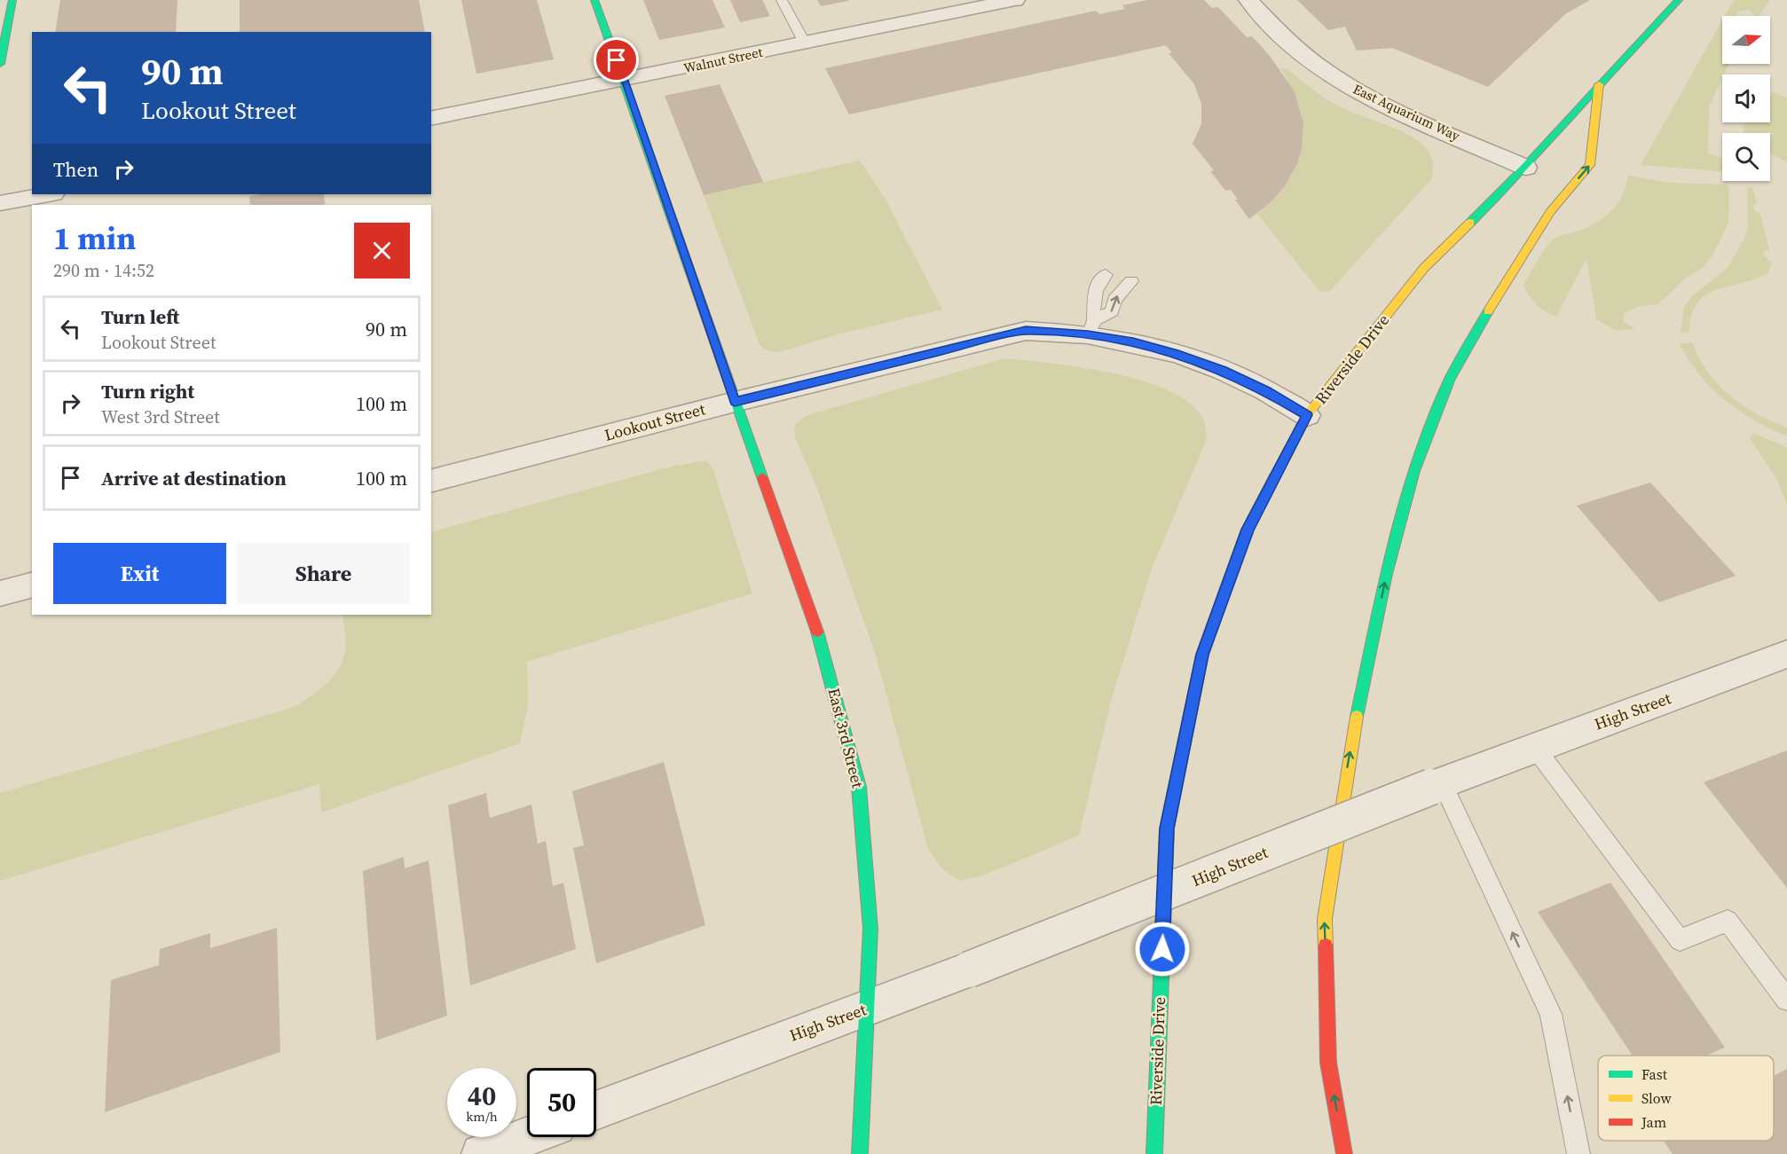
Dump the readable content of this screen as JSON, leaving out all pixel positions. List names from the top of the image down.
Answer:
{
  "streets": {
    "main road": ["Riverside Drive", "East 3rd Street"],
    "street": [
      "Walnut Street",
      "East Aquarium Way",
      "Lookout Street",
      "High Street"
    ]
  },
  "crossings": [
    ["Walnut Street", "East 3rd Street"],
    ["East Aquarium Way", "Riverside Drive"],
    ["Riverside Drive", "Lookout Street"],
    ["Lookout Street", "East 3rd Street"],
    ["High Street", "East 3rd Street"]
  ],
  "legend": ["Fast", "Slow", "Jam"],
  "north": "right",
  "page": {
    "turn": ["90 m", "Lookout Street"],
    "then": "Then",
    "heading": ["1 min", "290 m · 14:52"],
    "list": [
      {
        "name": "Turn left",
        "note": "Lookout Street",
        "value": "90 m"
      },
      {
        "name": "Turn right",
        "note": "West 3rd Street",
        "value": "100 m"
      },
      {
        "name": "Arrive at destination",
        "value": "100 m"
      }
    ],
    "buttons": ["Exit", "Share"],
    "speed": "40 km/h",
    "limit": "50"
  }
}
